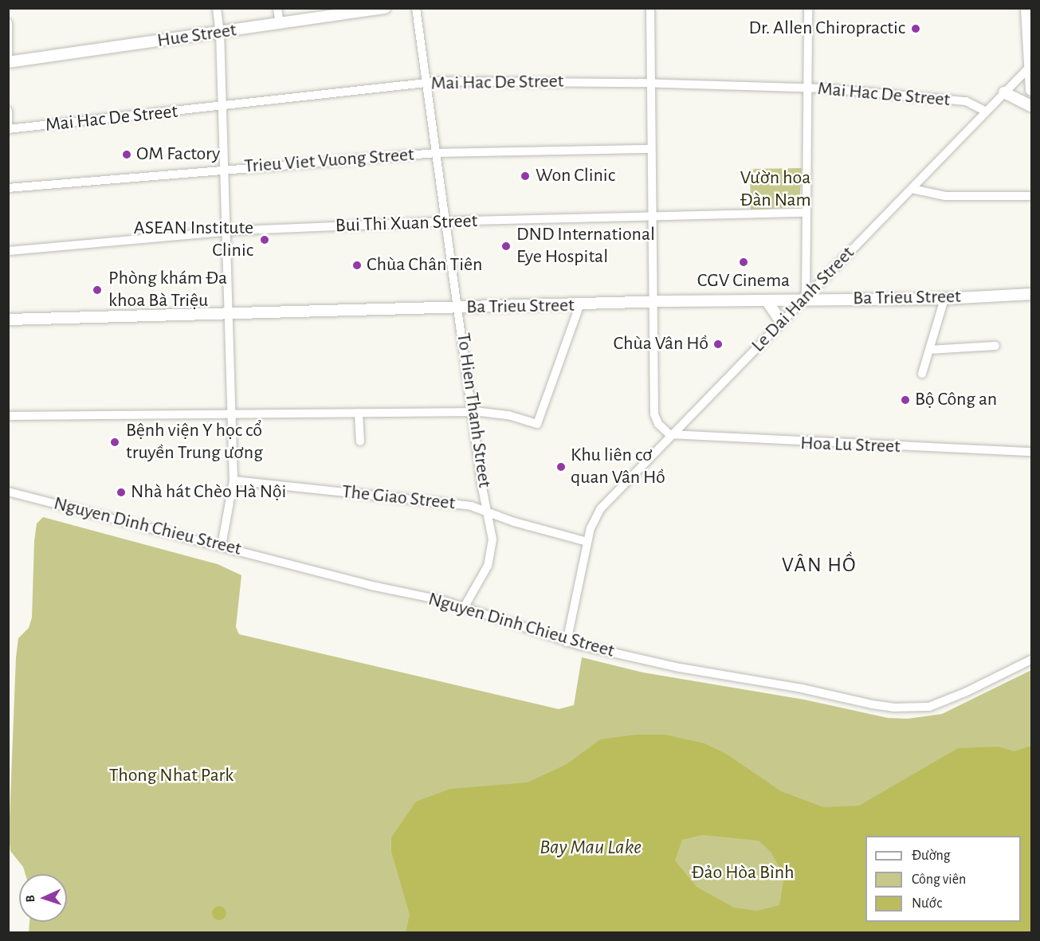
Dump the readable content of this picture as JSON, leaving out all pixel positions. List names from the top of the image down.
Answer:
{
  "streets": {
    "main road": ["Hue Street", "Ba Trieu Street"],
    "street": [
      "Mai Hac De Street",
      "Trieu Viet Vuong Street",
      "Bui Thi Xuan Street",
      "Le Dai Hanh Street",
      "To Hien Thanh Street",
      "Hoa Lu Street",
      "The Giao Street",
      "Nguyen Dinh Chieu Street"
    ]
  },
  "crossings": [
    ["Mai Hac De Street", "Le Dai Hanh Street"],
    ["Mai Hac De Street", "To Hien Thanh Street"],
    ["Trieu Viet Vuong Street", "To Hien Thanh Street"],
    ["Bui Thi Xuan Street", "To Hien Thanh Street"],
    ["Ba Trieu Street", "Le Dai Hanh Street"],
    ["Ba Trieu Street", "To Hien Thanh Street"],
    ["Le Dai Hanh Street", "Hoa Lu Street"],
    ["Le Dai Hanh Street", "The Giao Street"],
    ["Le Dai Hanh Street", "Nguyen Dinh Chieu Street"],
    ["To Hien Thanh Street", "The Giao Street"],
    ["To Hien Thanh Street", "Nguyen Dinh Chieu Street"]
  ],
  "districts": ["VÂN HỒ"],
  "water": ["Bay Mau Lake"],
  "parks": ["Vườn hoa Đàn Nam", "Thong Nhat Park", "Đảo Hòa Bình"],
  "places": [
    "Dr. Allen Chiropractic",
    "OM Factory",
    "Won Clinic",
    "ASEAN Institute Clinic",
    "DND International Eye Hospital",
    "CGV Cinema",
    "Chùa Chân Tiên",
    "Phòng khám Đa khoa Bà Triệu",
    "Chùa Vân Hồ",
    "Bộ Công an",
    "Bệnh viện Y học cổ truyền Trung ương",
    "Khu liên cơ quan Vân Hồ",
    "Nhà hát Chèo Hà Nội"
  ],
  "legend": ["Đường", "Công viên", "Nước"],
  "north": "left"
}
